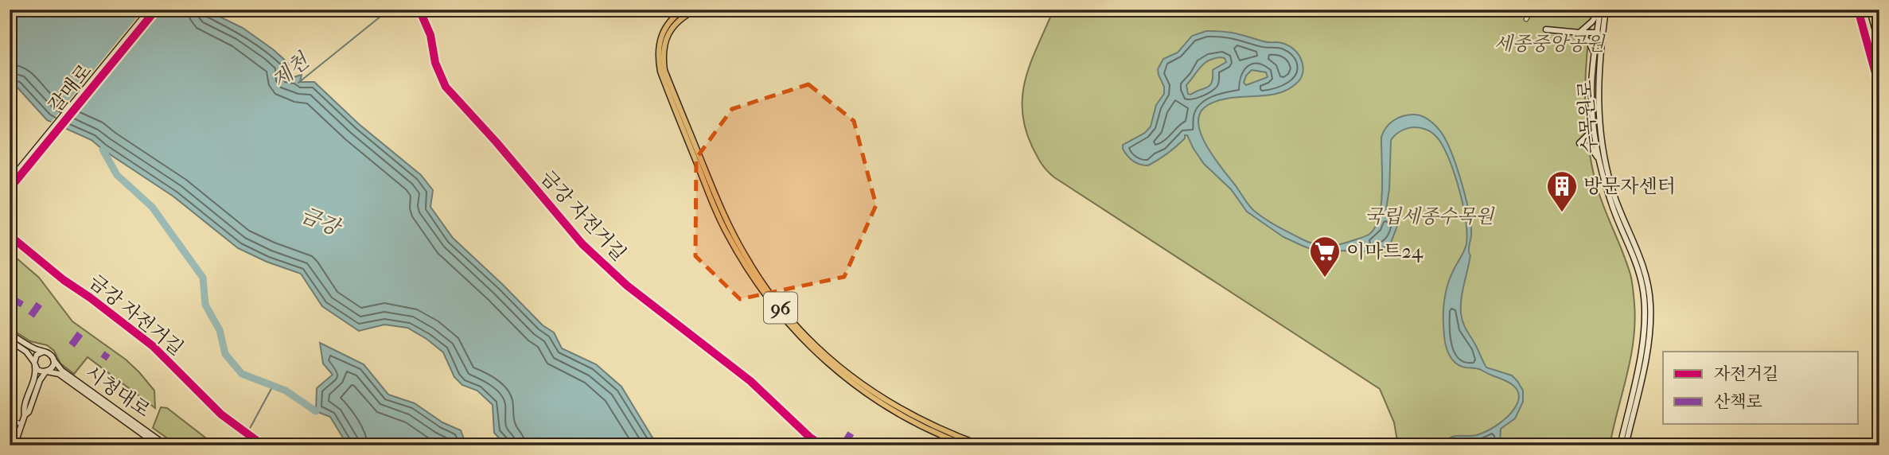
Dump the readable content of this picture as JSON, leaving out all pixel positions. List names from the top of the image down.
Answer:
{
  "streets": {
    "main road": ["96"],
    "street": ["갈매로", "수목원로", "시청대로"],
    "cycle path": ["금강 자전거길"]
  },
  "water": ["제천", "금강"],
  "parks": ["세종중앙공원", "국립세종수목원"],
  "places": {
    "building": ["방문자센터"],
    "supermarket": ["이마트24"]
  },
  "legend": ["자전거길", "산책로"]
}
